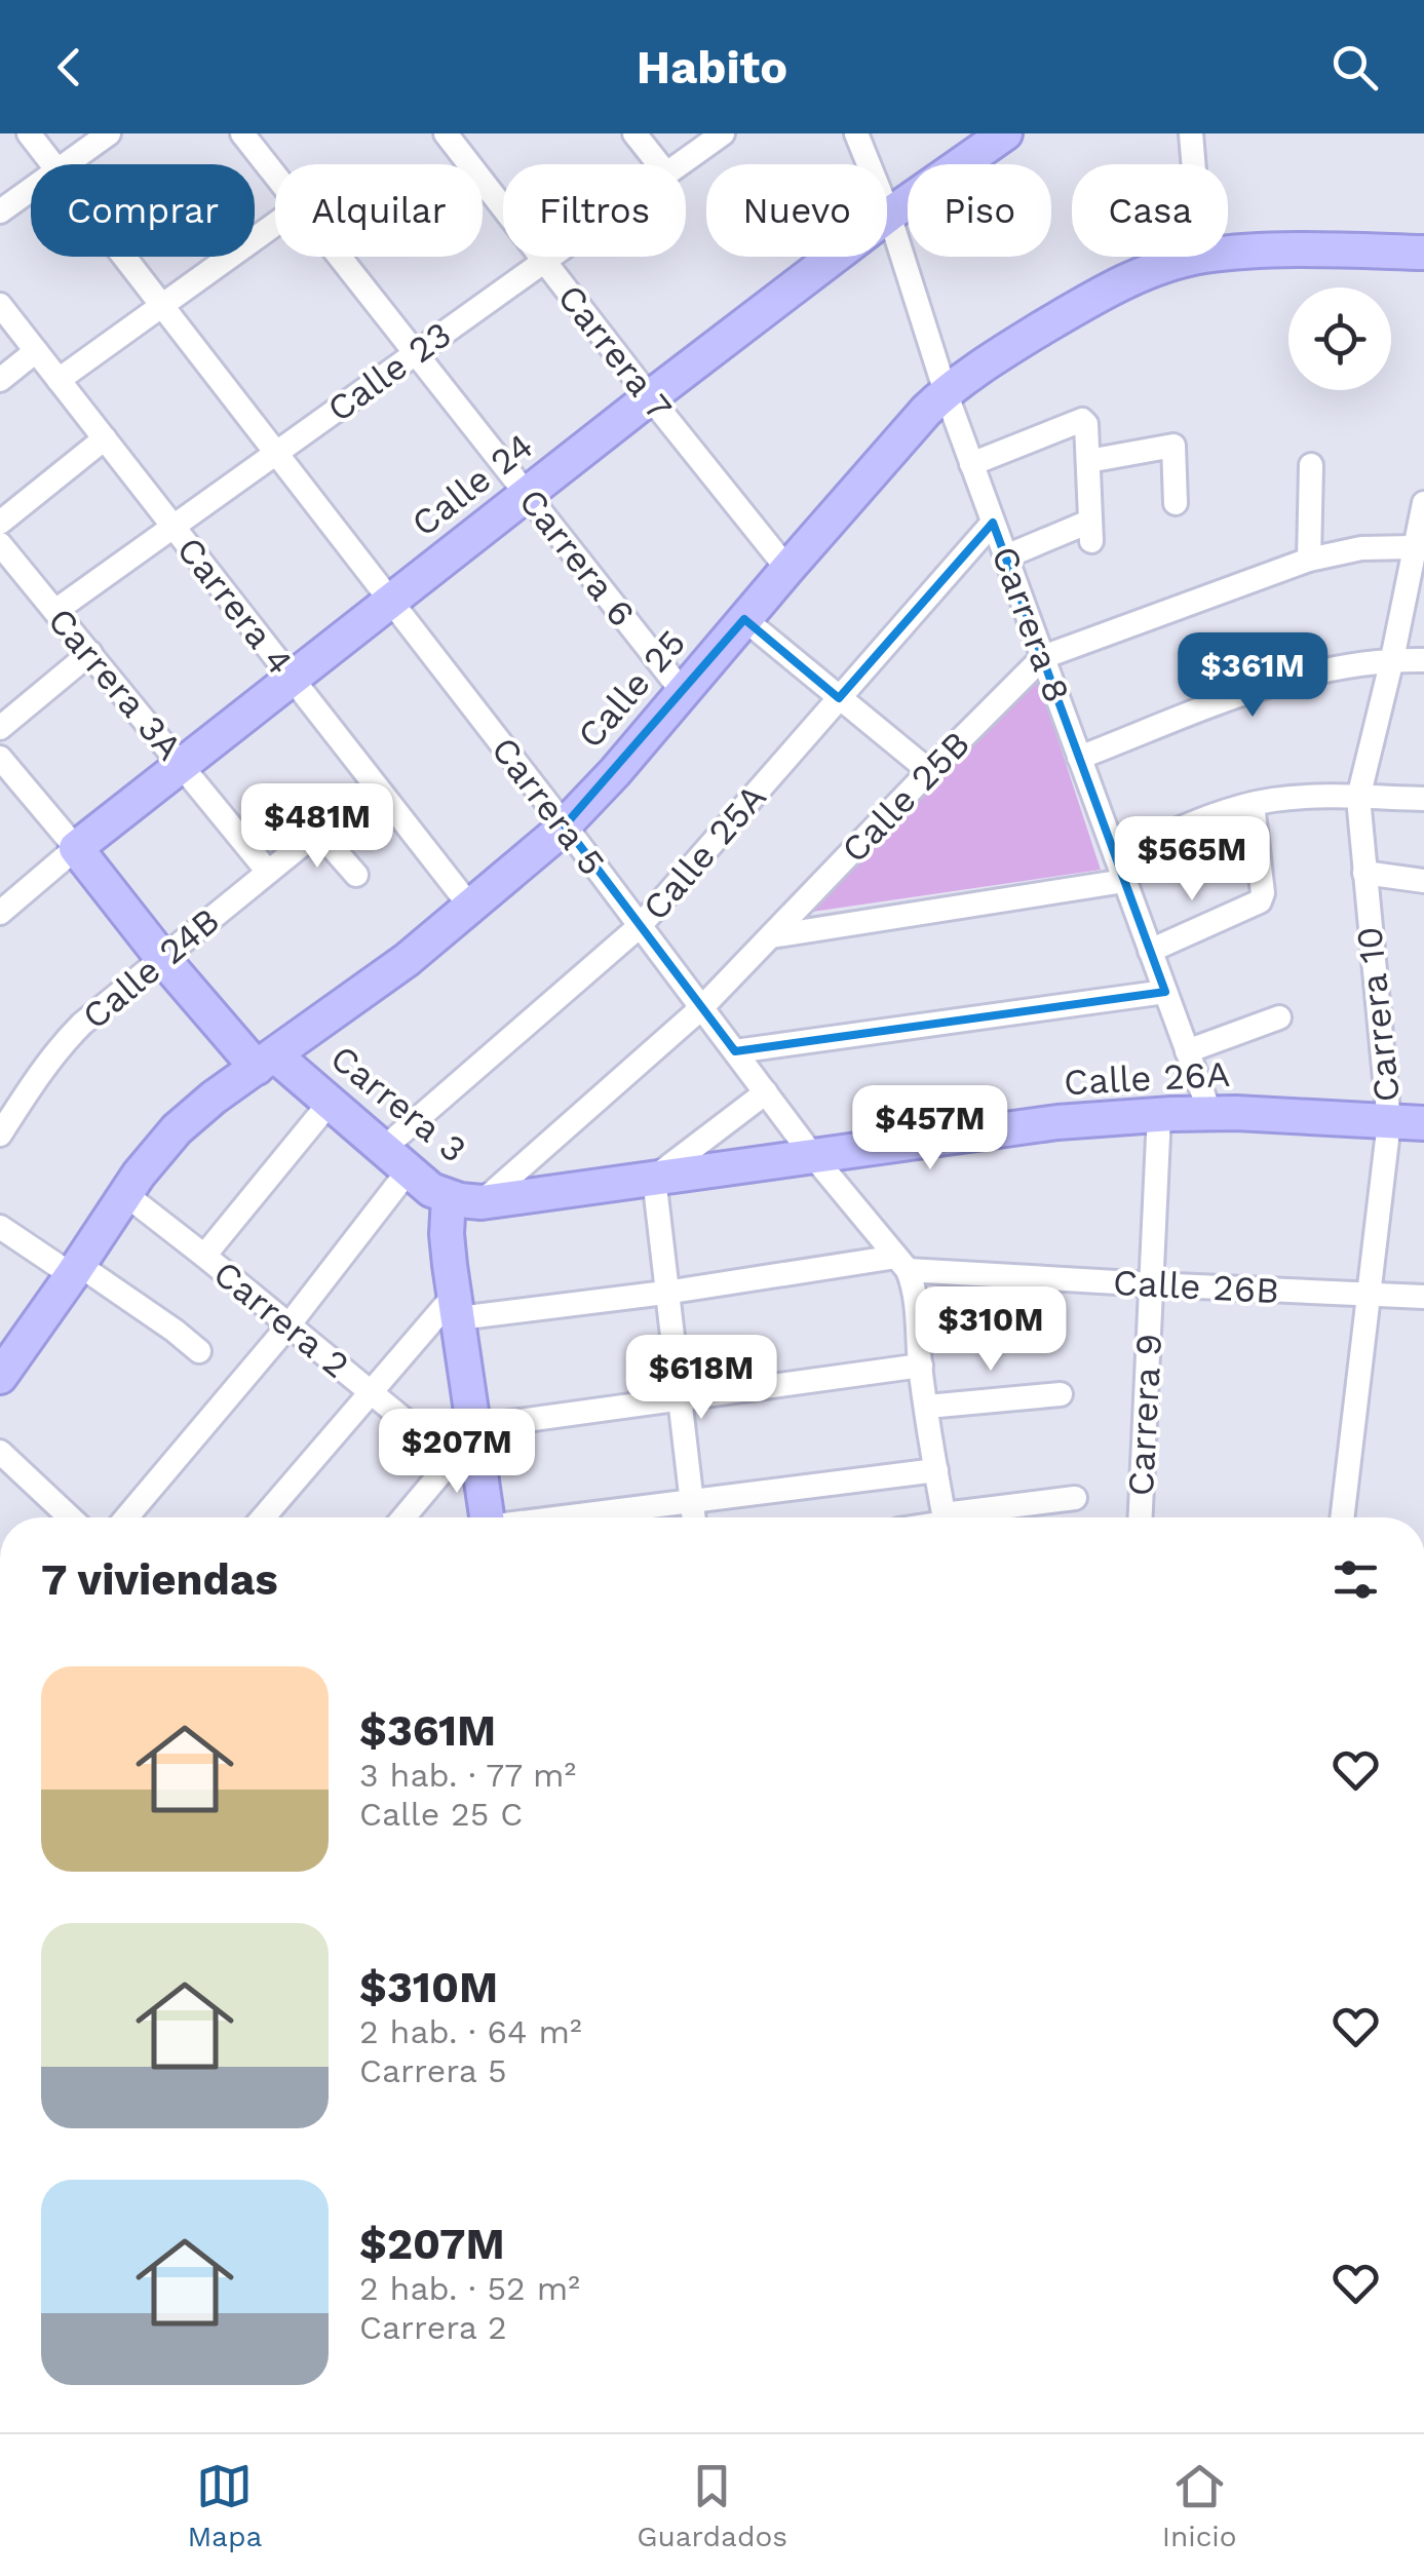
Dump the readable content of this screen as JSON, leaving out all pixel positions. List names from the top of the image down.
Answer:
{
  "streets": {
    "street": [
      "Carrera 7",
      "Calle 23",
      "Calle 24",
      "Carrera 6",
      "Carrera 4",
      "Carrera 8",
      "Carrera 3A",
      "Calle 25",
      "Calle 25B",
      "Carrera 5",
      "Calle 25A",
      "Calle 24B",
      "Carrera 10",
      "Calle 26A",
      "Carrera 3",
      "Calle 26B",
      "Carrera 2",
      "Carrera 9"
    ]
  },
  "crossings": [
    ["Carrera 7", "Calle 23"],
    ["Carrera 7", "Calle 24"],
    ["Carrera 7", "Calle 25"],
    ["Calle 23", "Carrera 6"],
    ["Calle 23", "Carrera 4"],
    ["Calle 23", "Carrera 3A"],
    ["Calle 23", "Carrera 5"],
    ["Calle 24", "Carrera 6"],
    ["Calle 24", "Carrera 4"],
    ["Calle 24", "Carrera 8"],
    ["Calle 24", "Carrera 3A"],
    ["Calle 24", "Carrera 5"],
    ["Calle 24", "Carrera 3"],
    ["Carrera 6", "Calle 25"],
    ["Carrera 4", "Calle 25"],
    ["Carrera 4", "Calle 24B"],
    ["Carrera 8", "Calle 25"],
    ["Carrera 8", "Calle 25B"],
    ["Carrera 8", "Calle 25A"],
    ["Carrera 8", "Calle 26A"],
    ["Carrera 3A", "Calle 24B"],
    ["Calle 25", "Carrera 5"],
    ["Calle 25", "Carrera 3"],
    ["Calle 25", "Carrera 2"],
    ["Calle 25B", "Carrera 5"],
    ["Calle 25B", "Carrera 10"],
    ["Calle 25B", "Calle 26A"],
    ["Calle 25B", "Carrera 3"],
    ["Carrera 5", "Calle 25A"],
    ["Carrera 5", "Calle 26A"],
    ["Carrera 5", "Calle 26B"],
    ["Calle 25A", "Carrera 3"],
    ["Calle 25A", "Carrera 2"],
    ["Calle 24B", "Carrera 3"],
    ["Carrera 10", "Calle 26A"],
    ["Carrera 10", "Calle 26B"],
    ["Calle 26A", "Carrera 3"],
    ["Calle 26A", "Carrera 9"],
    ["Carrera 3", "Calle 26B"],
    ["Carrera 3", "Carrera 2"],
    ["Calle 26B", "Carrera 9"]
  ],
  "page": {
    "header": "Habito",
    "chip": [
      "Comprar",
      "Alquilar",
      "Filtros",
      "Nuevo",
      "Piso",
      "Casa"
    ],
    "price": [
      "$361M",
      "$481M",
      "$565M",
      "$457M",
      "$310M",
      "$618M",
      "$207M"
    ],
    "heading": "7 viviendas",
    "list": [
      {
        "name": "$361M",
        "note": "3 hab. · 77 m² · Calle 25 C"
      },
      {
        "name": "$310M",
        "note": "2 hab. · 64 m² · Carrera 5"
      },
      {
        "name": "$207M",
        "note": "2 hab. · 52 m² · Carrera 2"
      }
    ],
    "tabs": ["Mapa", "Guardados", "Inicio"]
  }
}
